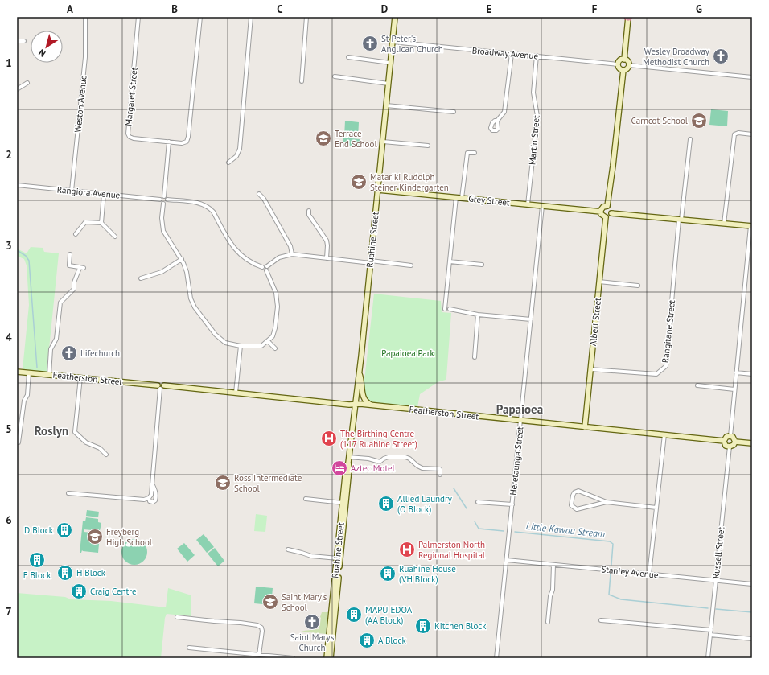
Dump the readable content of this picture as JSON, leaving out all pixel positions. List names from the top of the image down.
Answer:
{
  "streets": {
    "main road": [
      "Grey Street",
      "Ruahine Street",
      "Albert Street",
      "Featherston Street"
    ],
    "street": [
      "Broadway Avenue",
      "Margaret Street",
      "Weston Avenue",
      "Martin Street",
      "Rangiora Avenue",
      "Rangitane Street",
      "Heretaunga Street",
      "Russell Street",
      "Stanley Avenue"
    ]
  },
  "crossings": [
    ["Broadway Avenue", "Martin Street"],
    ["Broadway Avenue", "Ruahine Street"],
    ["Weston Avenue", "Rangiora Avenue"],
    ["Martin Street", "Grey Street"],
    ["Grey Street", "Ruahine Street"],
    ["Grey Street", "Albert Street"],
    ["Grey Street", "Heretaunga Street"],
    ["Ruahine Street", "Featherston Street"],
    ["Albert Street", "Rangitane Street"],
    ["Albert Street", "Featherston Street"],
    ["Featherston Street", "Heretaunga Street"],
    ["Featherston Street", "Russell Street"],
    ["Heretaunga Street", "Stanley Avenue"],
    ["Russell Street", "Stanley Avenue"]
  ],
  "districts": ["Papaioea", "Roslyn"],
  "water": ["Little Kawau Stream"],
  "parks": ["Papaioea Park"],
  "places": {
    "church": [
      "St Peter's Anglican Church",
      "Wesley Broadway Methodist Church",
      "Lifechurch",
      "Saint Marys Church"
    ],
    "school or university": [
      "Carncot School",
      "Terrace End School",
      "Matariki Rudolph Steiner Kindergarten",
      "Ross Intermediate School",
      "Freyberg High School",
      "Saint Mary's School"
    ],
    "hospital": ["The Birthing Centre (117 Ruahine Street)", "Palmerston North Regional Hospital"],
    "hotel": ["Aztec Motel"],
    "building": [
      "Allied Laundry (O Block)",
      "D Block",
      "F Block",
      "H Block",
      "Ruahine House (VH Block)",
      "Craig Centre",
      "MAPU EDOA (AA Block)",
      "Kitchen Block",
      "A Block"
    ]
  },
  "north": "bottom left",
  "grid": {
    "columns": [
      "A",
      "B",
      "C",
      "D",
      "E",
      "F",
      "G"
    ],
    "rows": [
      "1",
      "2",
      "3",
      "4",
      "5",
      "6",
      "7"
    ]
  }
}
